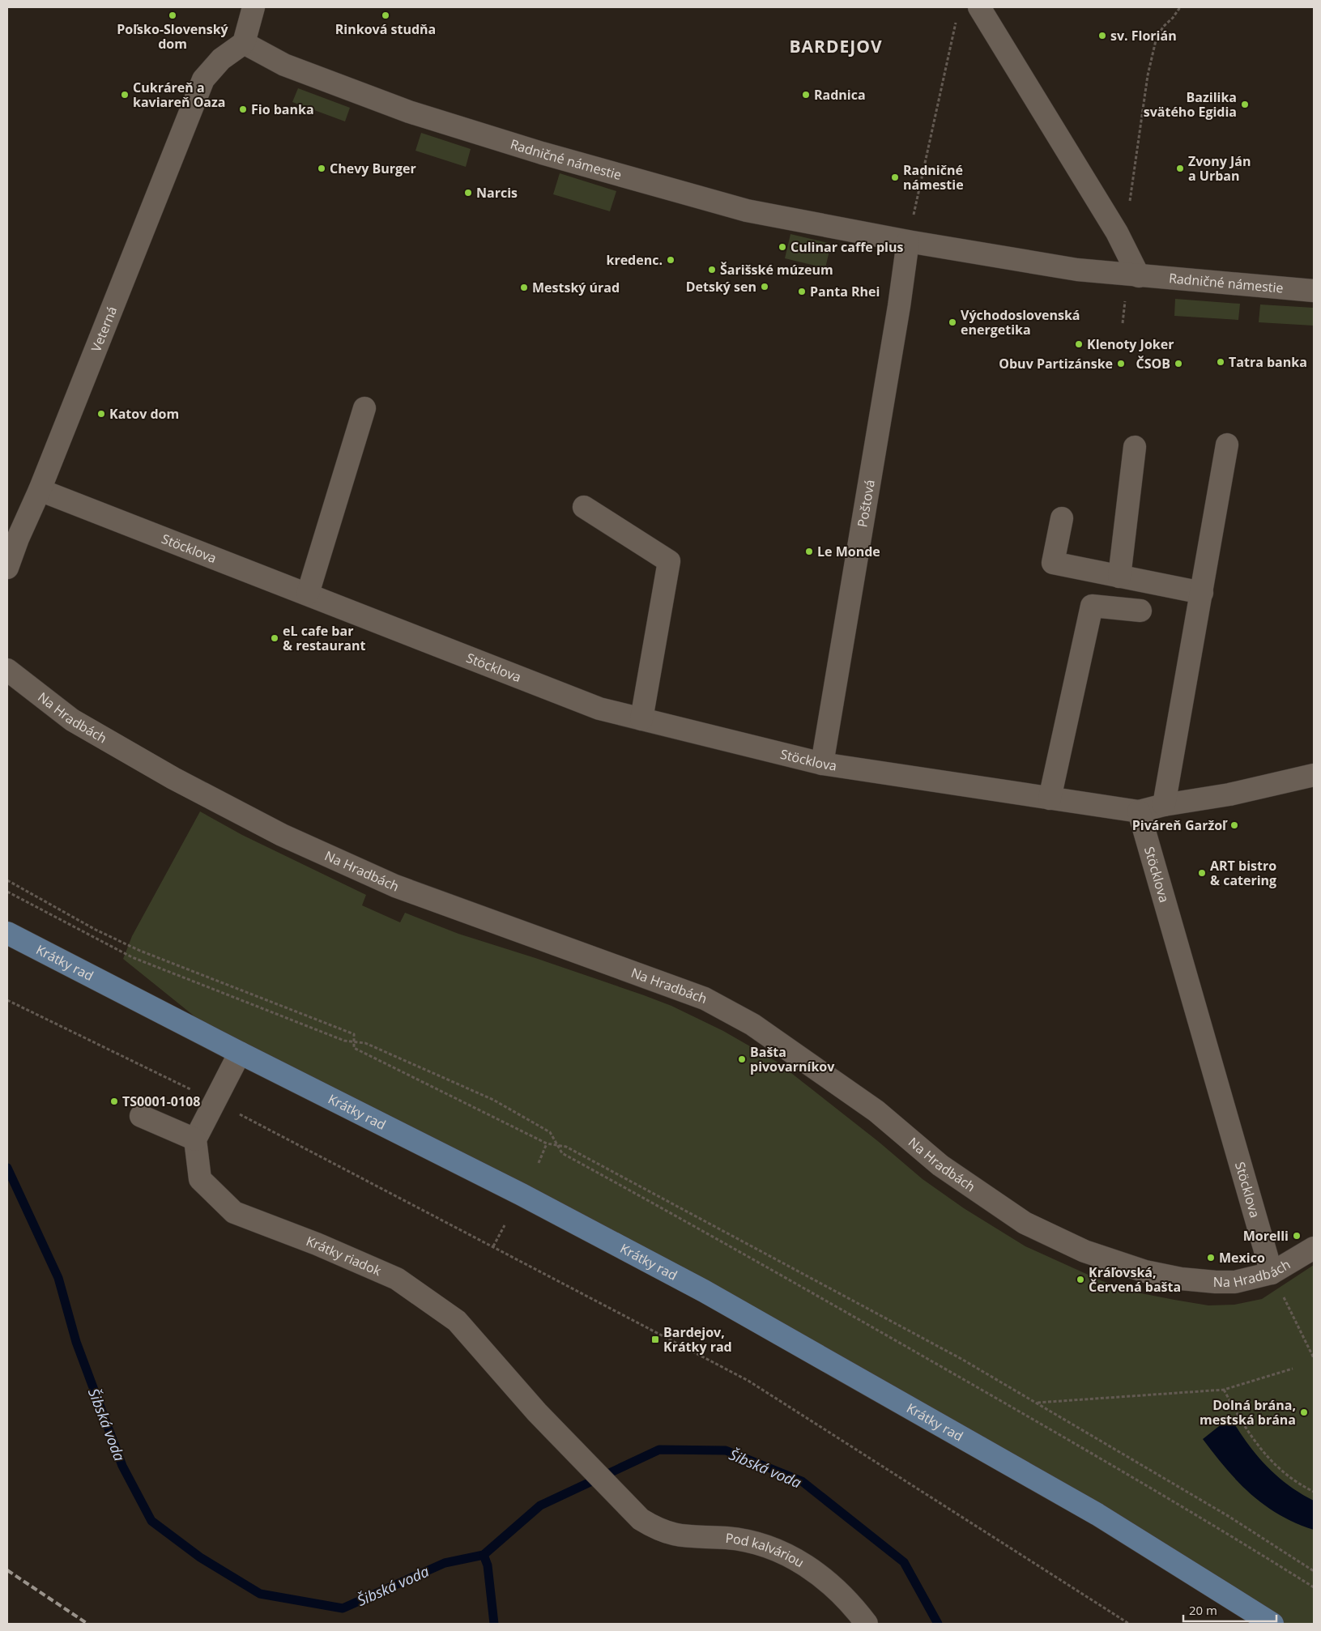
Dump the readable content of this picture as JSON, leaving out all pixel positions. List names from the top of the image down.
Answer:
{
  "streets": {
    "main road": ["Krátky rad"],
    "street": [
      "Radničné námestie",
      "Veterná",
      "Poštová",
      "Stöcklova",
      "Na Hradbách",
      "Krátky riadok",
      "Pod kalváriou"
    ]
  },
  "crossings": [
    ["Radničné námestie", "Veterná"],
    ["Radničné námestie", "Poštová"],
    ["Veterná", "Stöcklova"],
    ["Poštová", "Stöcklova"],
    ["Stöcklova", "Na Hradbách"],
    ["Krátky riadok", "Pod kalváriou"]
  ],
  "districts": ["BARDEJOV"],
  "water": ["Šibská voda"],
  "places": {
    "other": [
      "Poľsko-Slovenský dom",
      "Rinková studňa",
      "sv. Florián",
      "Cukráreň a kaviareň Oaza",
      "Radnica",
      "Bazilika svätého Egidia",
      "Fio banka",
      "Chevy Burger",
      "Zvony Ján a Urban",
      "Radničné námestie",
      "Narcis",
      "Culinar caffe plus",
      "kredenc.",
      "Šarišské múzeum",
      "Detský sen",
      "Mestský úrad",
      "Panta Rhei",
      "Východoslovenská energetika",
      "Klenoty Joker",
      "Tatra banka",
      "Obuv Partizánske",
      "ČSOB",
      "Katov dom",
      "Le Monde",
      "eL cafe bar & restaurant",
      "Piváreň Garžoľ",
      "ART bistro & catering",
      "Bašta pivovarníkov",
      "TS0001-0108",
      "Morelli",
      "Mexico",
      "Kráľovská, Červená bašta",
      "Dolná brána, mestská brána"
    ],
    "transit": ["Bardejov, Krátky rad"]
  },
  "scale_bar": "20 m"
}
